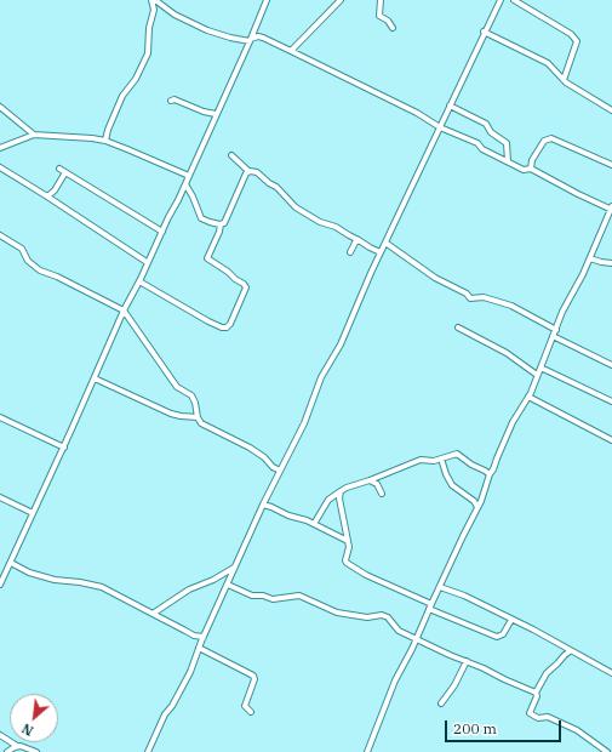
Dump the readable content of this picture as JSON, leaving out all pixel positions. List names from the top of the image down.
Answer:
{
  "scale_bar": "200 m",
  "north": "bottom left"
}
